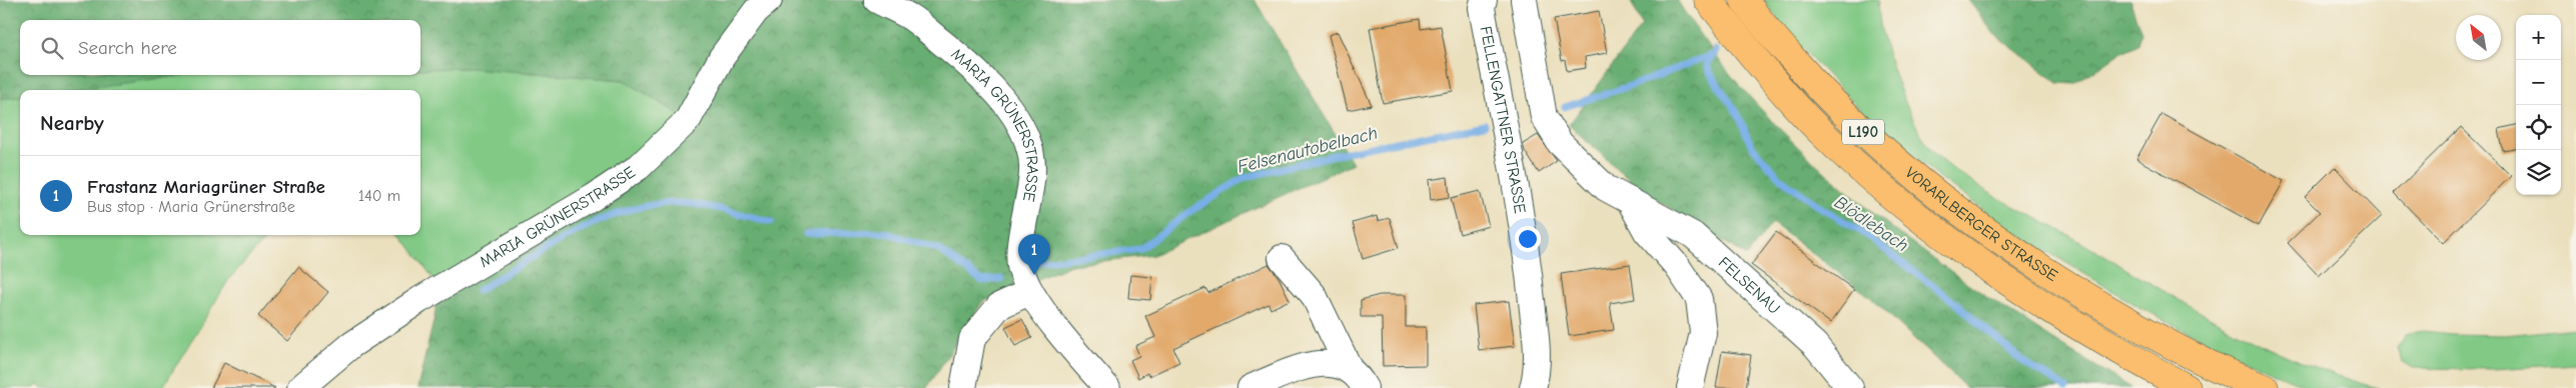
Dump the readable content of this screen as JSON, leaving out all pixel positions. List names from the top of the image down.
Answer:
{
  "streets": {
    "main road": ["L190", "VORARLBERGER STRASSE"],
    "street": ["FELLENGATTNER STRASSE", "MARIA GRÜNERSTRASSE", "FELSENAU"]
  },
  "water": ["Felsenautobelbach", "Blödlebach"],
  "north": "top left",
  "page": {
    "map_buttons": ["+", "−"],
    "search": "Search here",
    "heading": "Nearby",
    "list": [
      {
        "mark": "1",
        "name": "Frastanz Mariagrüner Straße",
        "note": "Bus stop · Maria Grünerstraße",
        "value": "140 m"
      }
    ],
    "pins": "1"
  }
}
